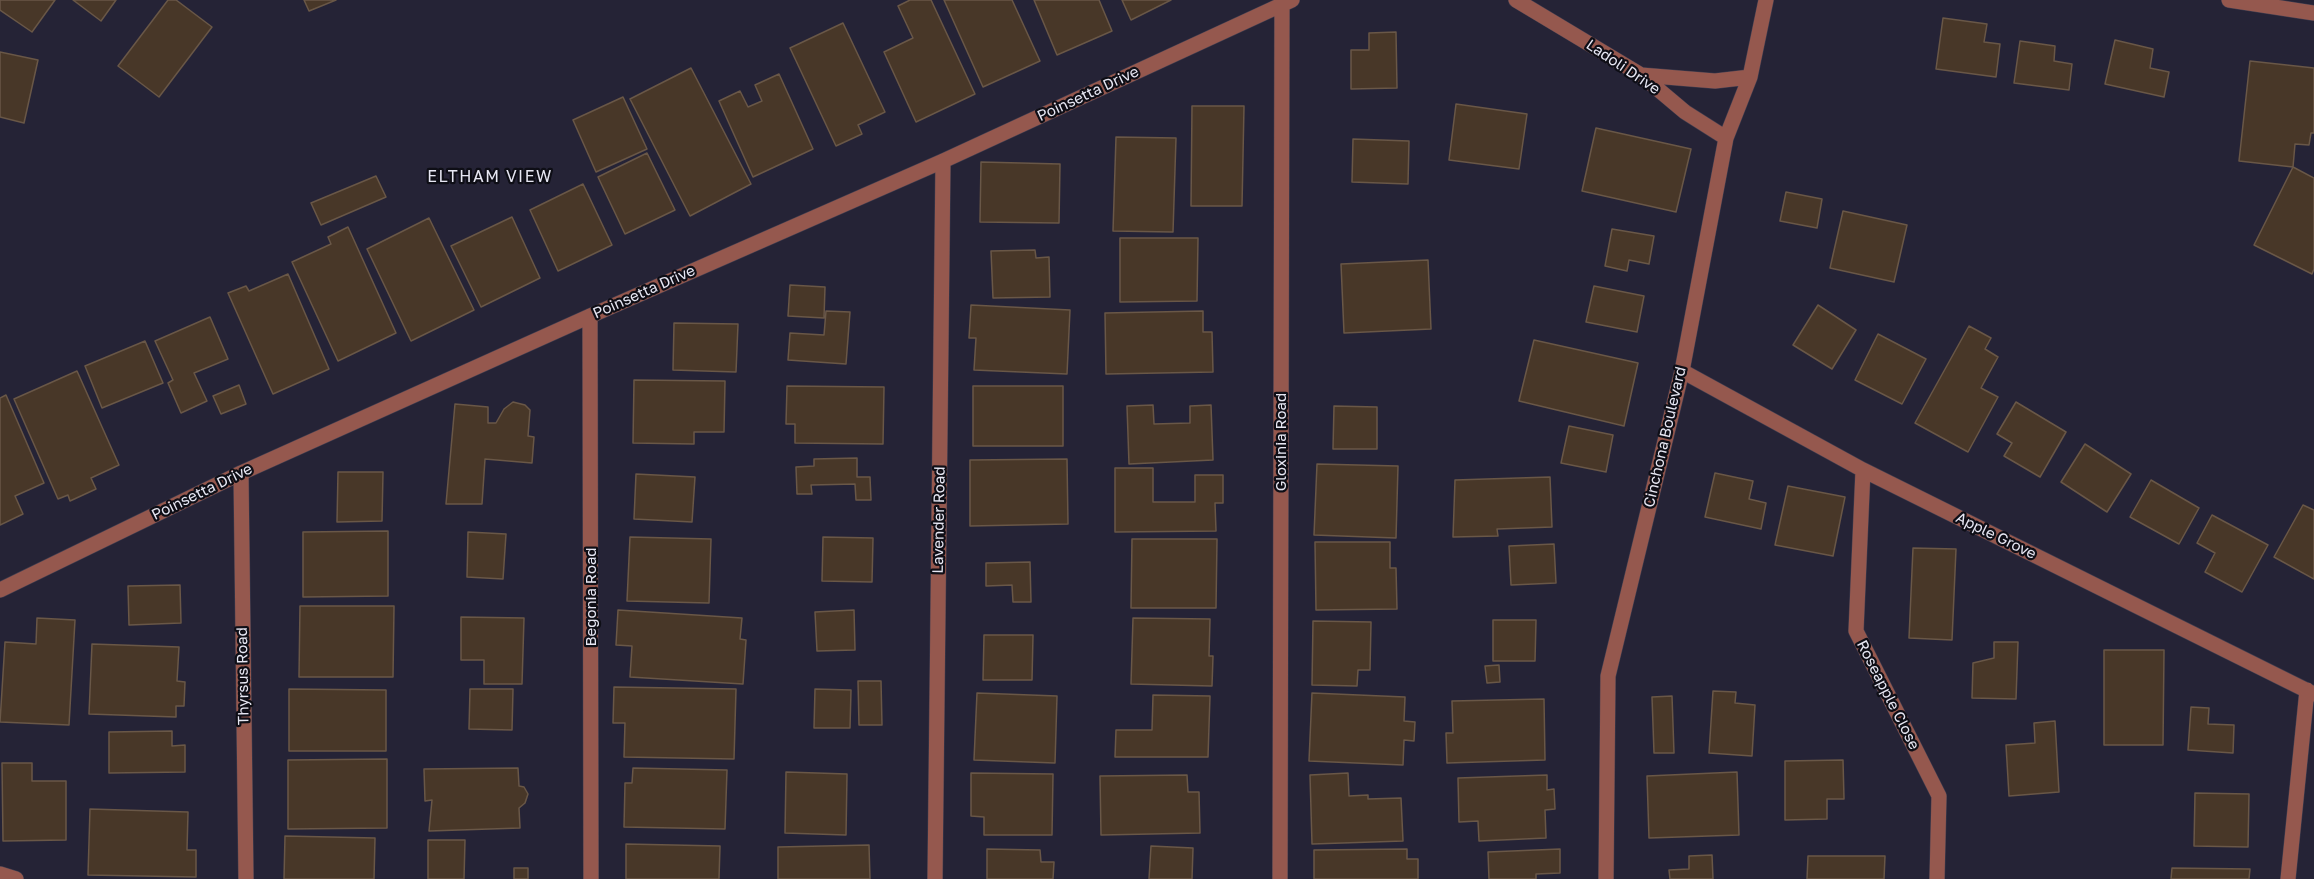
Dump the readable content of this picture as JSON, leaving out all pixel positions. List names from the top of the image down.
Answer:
{
  "streets": {
    "street": [
      "Ladoli Drive",
      "Poinsetta Drive",
      "Cinchona Boulevard",
      "Gloxinia Road",
      "Lavender Road",
      "Apple Grove",
      "Begonia Road",
      "Thyrsus Road",
      "Roseapple Close"
    ]
  },
  "crossings": [
    ["Ladoli Drive", "Cinchona Boulevard"],
    ["Poinsetta Drive", "Gloxinia Road"],
    ["Poinsetta Drive", "Lavender Road"],
    ["Poinsetta Drive", "Begonia Road"],
    ["Poinsetta Drive", "Thyrsus Road"],
    ["Cinchona Boulevard", "Apple Grove"],
    ["Apple Grove", "Roseapple Close"]
  ],
  "districts": ["ELTHAM VIEW"]
}
